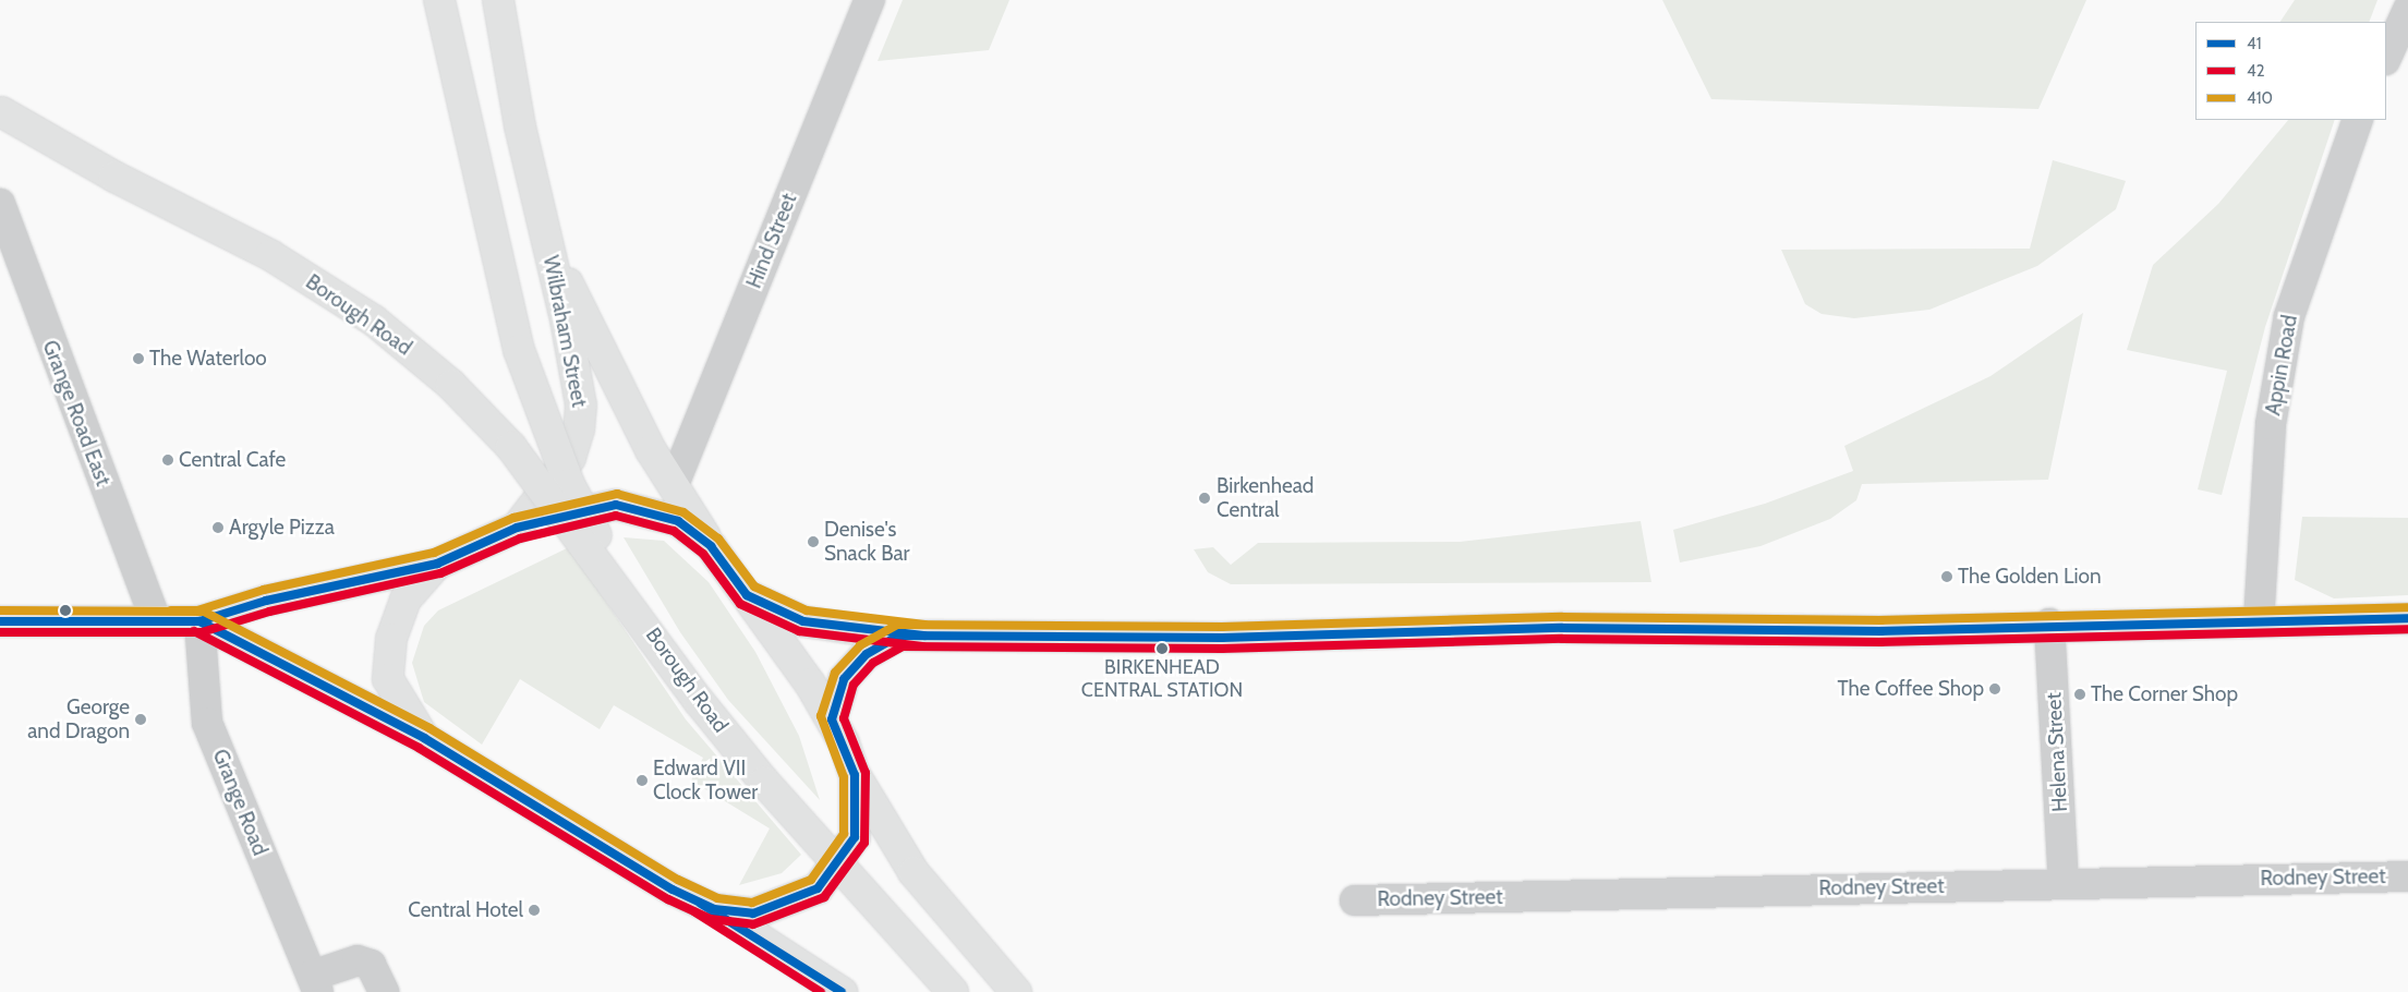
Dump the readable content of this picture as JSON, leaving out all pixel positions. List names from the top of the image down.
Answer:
{
  "streets": {
    "main road": ["Borough Road", "Wilbraham Street"],
    "street": [
      "Hind Street",
      "Appin Road",
      "Grange Road East",
      "Helena Street",
      "Grange Road",
      "Rodney Street"
    ]
  },
  "crossings": [
    ["Hind Street", "Wilbraham Street"],
    ["Helena Street", "Rodney Street"]
  ],
  "places": [
    "The Waterloo",
    "Central Cafe",
    "Birkenhead Central",
    "Argyle Pizza",
    "Denise's Snack Bar",
    "The Golden Lion",
    "BIRKENHEAD CENTRAL STATION",
    "The Coffee Shop",
    "The Corner Shop",
    "George and Dragon",
    "Edward VII Clock Tower",
    "Central Hotel"
  ],
  "lines": ["transit line 410", "transit line 41", "transit line 42"],
  "legend": ["41", "42", "410"]
}
